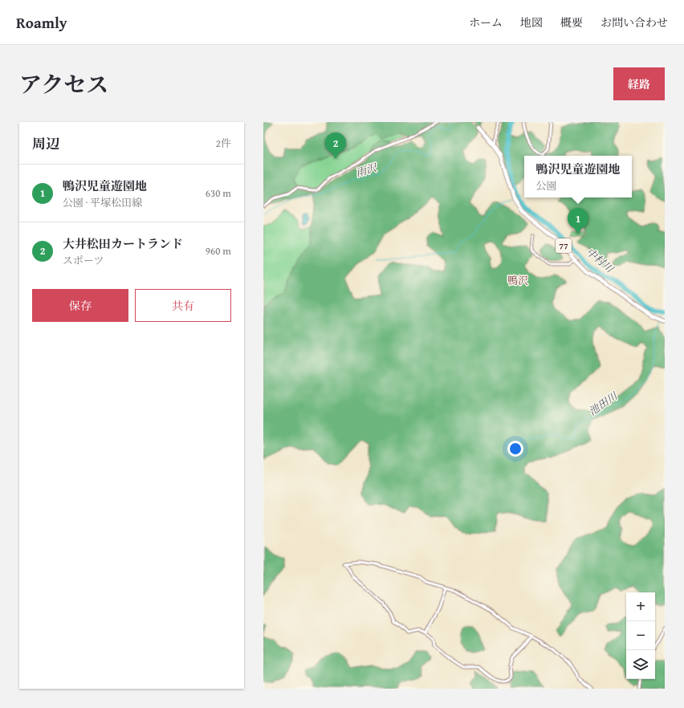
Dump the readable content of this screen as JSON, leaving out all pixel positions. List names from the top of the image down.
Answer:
{
  "streets": {
    "main road": ["77"]
  },
  "districts": ["鴨沢"],
  "water": ["雨沢", "中村川", "池田川"],
  "page": {
    "header": "Roamly",
    "nav": [
      "ホーム",
      "地図",
      "概要",
      "お問い合わせ"
    ],
    "title": "アクセス",
    "buttons": [
      "経路",
      ["保存", "共有"]
    ],
    "heading": ["周辺", "2件"],
    "pins": ["2", "1"],
    "popup": ["鴨沢児童遊園地", "公園"],
    "list": [
      {
        "mark": "1",
        "name": "鴨沢児童遊園地",
        "note": "公園 · 平塚松田線",
        "value": "630 m"
      },
      {
        "mark": "2",
        "name": "大井松田カートランド",
        "note": "スポーツ",
        "value": "960 m"
      }
    ],
    "map_buttons": ["+", "−"]
  }
}
